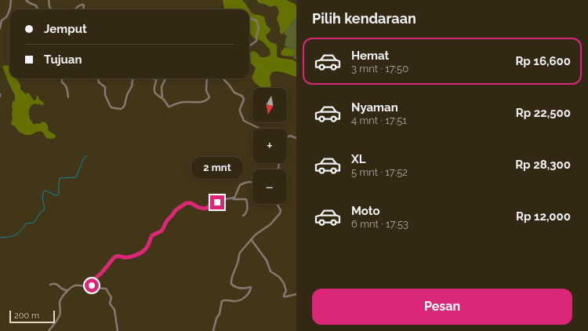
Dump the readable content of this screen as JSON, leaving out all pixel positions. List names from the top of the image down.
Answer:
{
  "scale_bar": "200 m",
  "north": "bottom",
  "page": {
    "heading": "Pilih kendaraan",
    "banner": ["Jemput", "Tujuan"],
    "list": [
      {
        "name": "Hemat",
        "note": "3 mnt · 17:50",
        "value": "Rp 16,600"
      },
      {
        "name": "Nyaman",
        "note": "4 mnt · 17:51",
        "value": "Rp 22,500"
      },
      {
        "name": "XL",
        "note": "5 mnt · 17:52",
        "value": "Rp 28,300"
      },
      {
        "name": "Moto",
        "note": "6 mnt · 17:53",
        "value": "Rp 12,000"
      }
    ],
    "map_buttons": ["+", "−"],
    "bubble": "2 mnt",
    "buttons": "Pesan",
    "scale": "200 m"
  }
}
